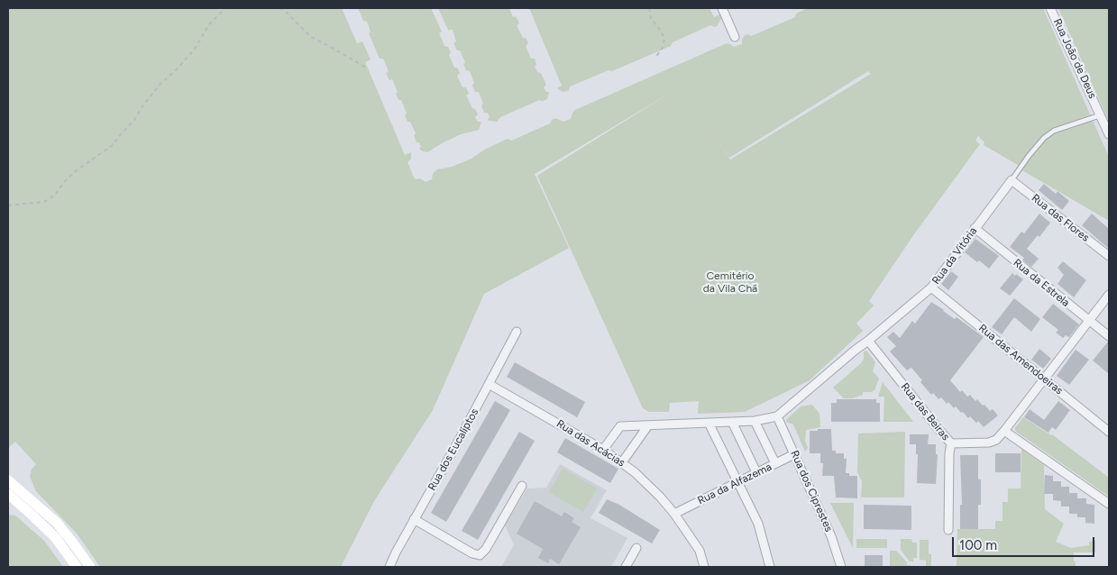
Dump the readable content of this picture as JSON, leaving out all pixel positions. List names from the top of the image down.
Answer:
{
  "streets": {
    "street": [
      "Rua João de Deus",
      "Rua das Flores",
      "Rua da Vitória",
      "Rua da Estrela",
      "Rua das Amendoeiras",
      "Rua das Beiras",
      "Rua das Acácias",
      "Rua dos Eucaliptos",
      "Rua da Alfazema",
      "Rua dos Ciprestes"
    ]
  },
  "crossings": [
    ["Rua das Flores", "Rua da Vitória"],
    ["Rua da Vitória", "Rua da Estrela"],
    ["Rua da Vitória", "Rua das Amendoeiras"],
    ["Rua da Vitória", "Rua das Beiras"],
    ["Rua da Vitória", "Rua dos Ciprestes"],
    ["Rua da Estrela", "Rua das Beiras"],
    ["Rua das Amendoeiras", "Rua das Beiras"],
    ["Rua das Acácias", "Rua dos Eucaliptos"],
    ["Rua das Acácias", "Rua da Alfazema"],
    ["Rua da Alfazema", "Rua dos Ciprestes"]
  ],
  "parks": ["Cemitério da Vila Chã"],
  "scale_bar": "100 m"
}
